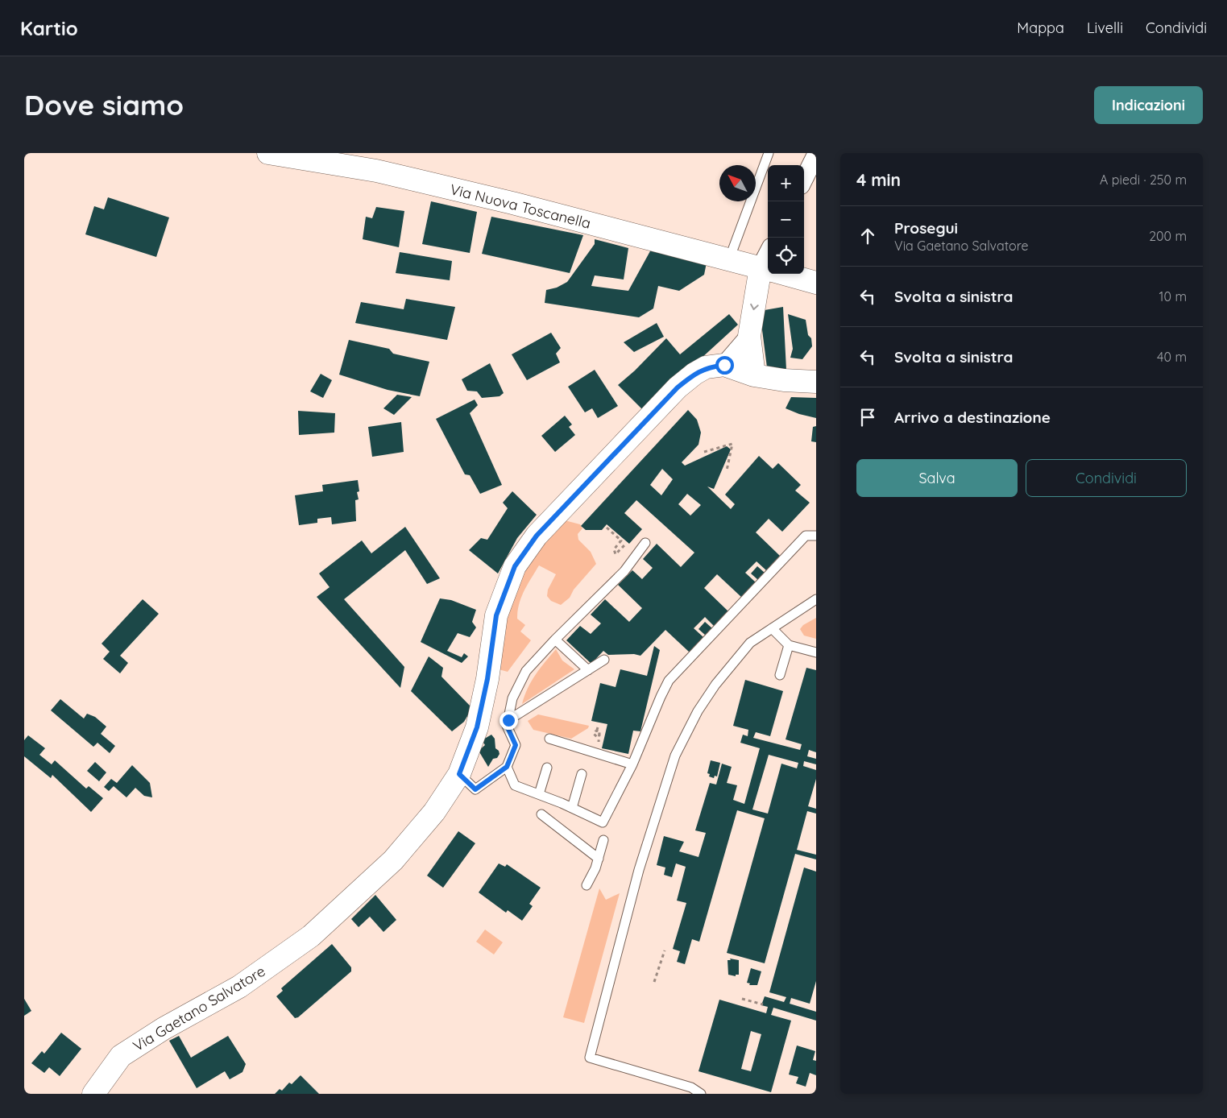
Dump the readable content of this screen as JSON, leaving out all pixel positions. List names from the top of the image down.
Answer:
{
  "streets": {
    "street": ["Via Nuova Toscanella", "Via Gaetano Salvatore"]
  },
  "north": "top left",
  "page": {
    "header": "Kartio",
    "nav": ["Mappa", "Livelli", "Condividi"],
    "buttons": [
      "Indicazioni",
      ["Salva", "Condividi"]
    ],
    "title": "Dove siamo",
    "heading": ["4 min", "A piedi · 250 m"],
    "map_buttons": ["+", "−"],
    "list": [
      ["Prosegui", "Via Gaetano Salvatore", "200 m"],
      ["Svolta a sinistra", "10 m"],
      ["Svolta a sinistra", "40 m"],
      "Arrivo a destinazione"
    ]
  }
}
